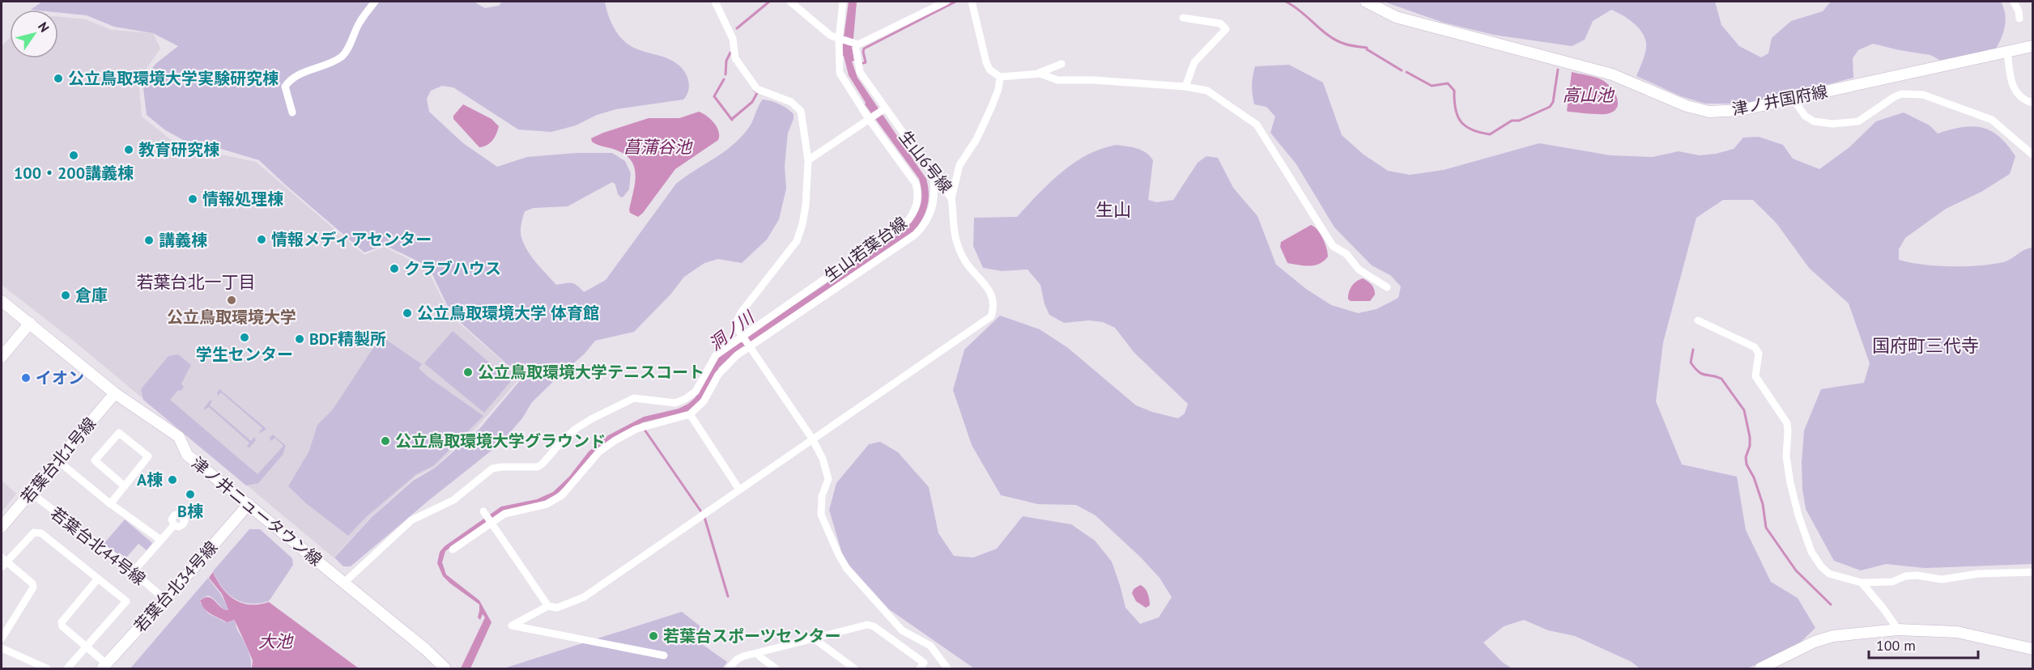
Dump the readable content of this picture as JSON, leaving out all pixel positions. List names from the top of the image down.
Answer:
{
  "streets": {
    "street": [
      "津ノ井国府線",
      "生山6号線",
      "生山若葉台線",
      "若葉台北1号線",
      "津ノ井ニュータウン線",
      "若葉台北44号線",
      "若葉台北34号線"
    ]
  },
  "crossings": [
    ["生山若葉台線", "津ノ井ニュータウン線"],
    ["若葉台北1号線", "津ノ井ニュータウン線"],
    ["若葉台北1号線", "若葉台北44号線"],
    ["津ノ井ニュータウン線", "若葉台北34号線"],
    ["若葉台北44号線", "若葉台北34号線"]
  ],
  "districts": ["生山", "若葉台北一丁目", "国府町三代寺"],
  "water": [
    "高山池",
    "菖蒲谷池",
    "洞ノ川",
    "大池"
  ],
  "places": [
    "公立鳥取環境大学実験研究棟",
    "教育研究棟",
    "100・200講義棟",
    "情報処理棟",
    "情報メディアセンター",
    "講義棟",
    "クラブハウス",
    "倉庫",
    "公立鳥取環境大学",
    "公立鳥取環境大学 体育館",
    "学生センター",
    "BDF精製所",
    "公立鳥取環境大学テニスコート",
    "イオン",
    "公立鳥取環境大学グラウンド",
    "A棟",
    "B棟",
    "若葉台スポーツセンター"
  ],
  "scale_bar": "100 m",
  "north": "top right"
}
